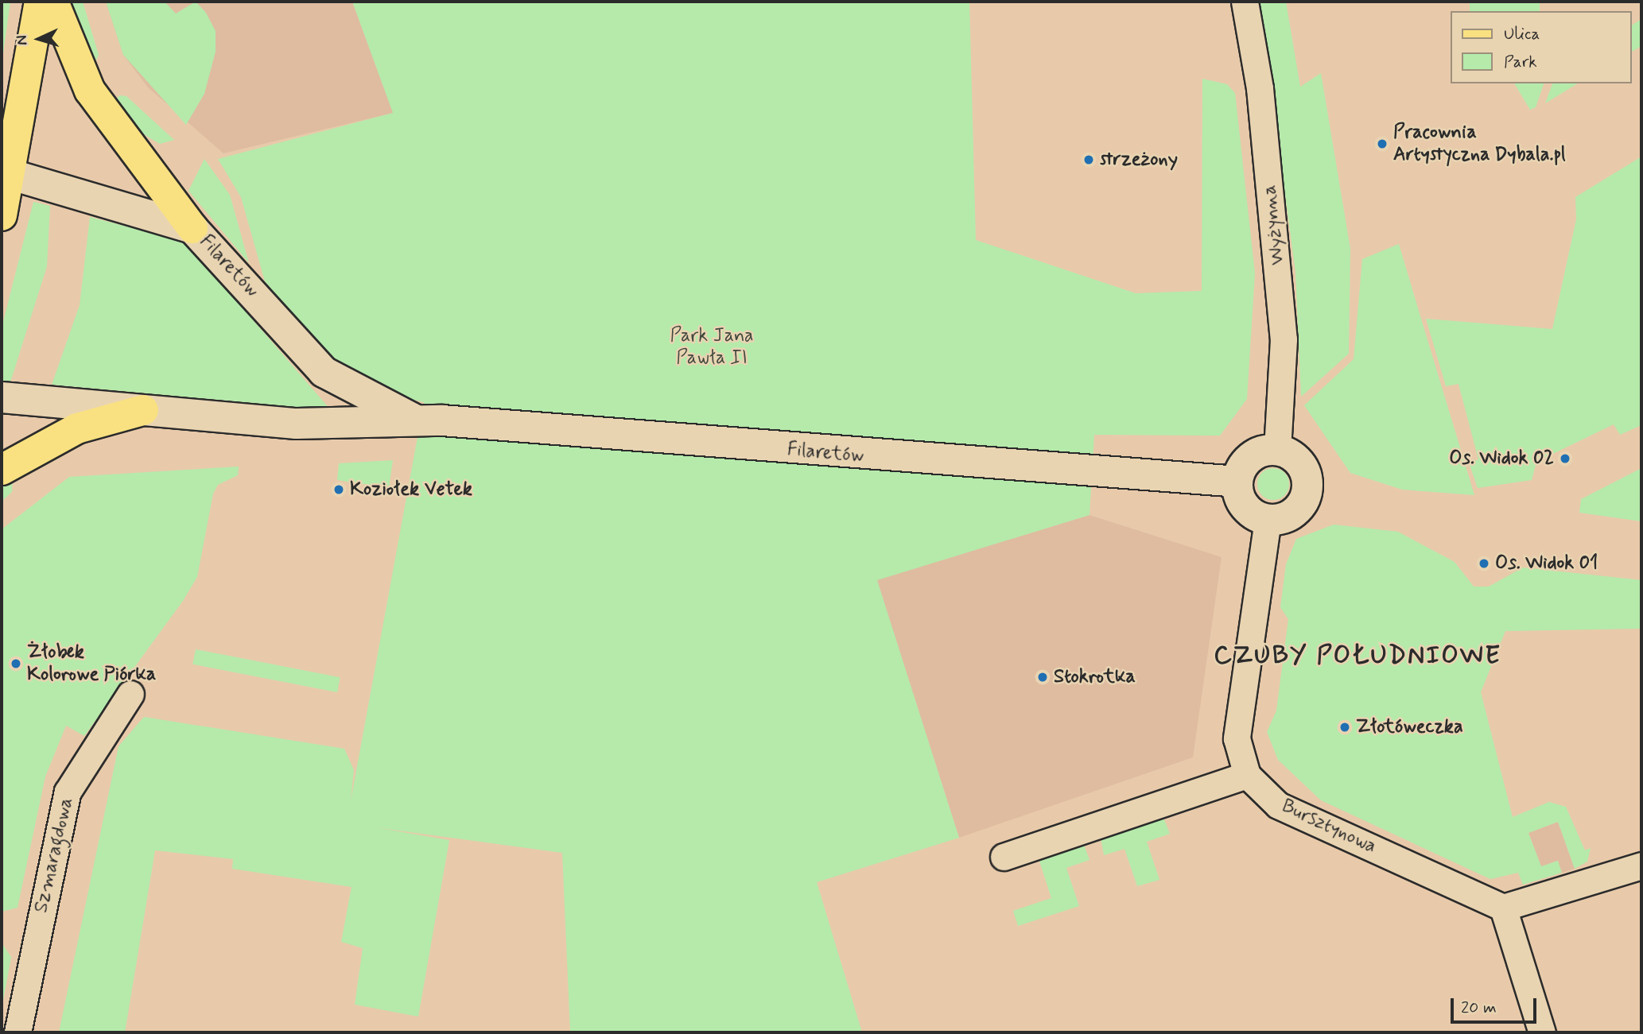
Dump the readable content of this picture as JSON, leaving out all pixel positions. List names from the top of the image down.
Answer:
{
  "streets": {
    "street": [
      "Wyżynna",
      "Filaretów",
      "Bursztynowa",
      "Szmaragdowa"
    ]
  },
  "crossings": [
    ["Wyżynna", "Filaretów"],
    ["Wyżynna", "Bursztynowa"],
    ["Filaretów", "Bursztynowa"]
  ],
  "districts": ["CZUBY POŁUDNIOWE"],
  "parks": ["Park Jana Pawła II"],
  "places": [
    "Pracownia Artystyczna Dybala.pl",
    "strzeżony",
    "Os. Widok 02",
    "Koziołek Vetek",
    "Os. Widok 01",
    "Żłobek Kolorowe Piórka",
    "Stokrotka",
    "Złotóweczka"
  ],
  "legend": ["Ulica", "Park"],
  "scale_bar": "20 m",
  "north": "left"
}
